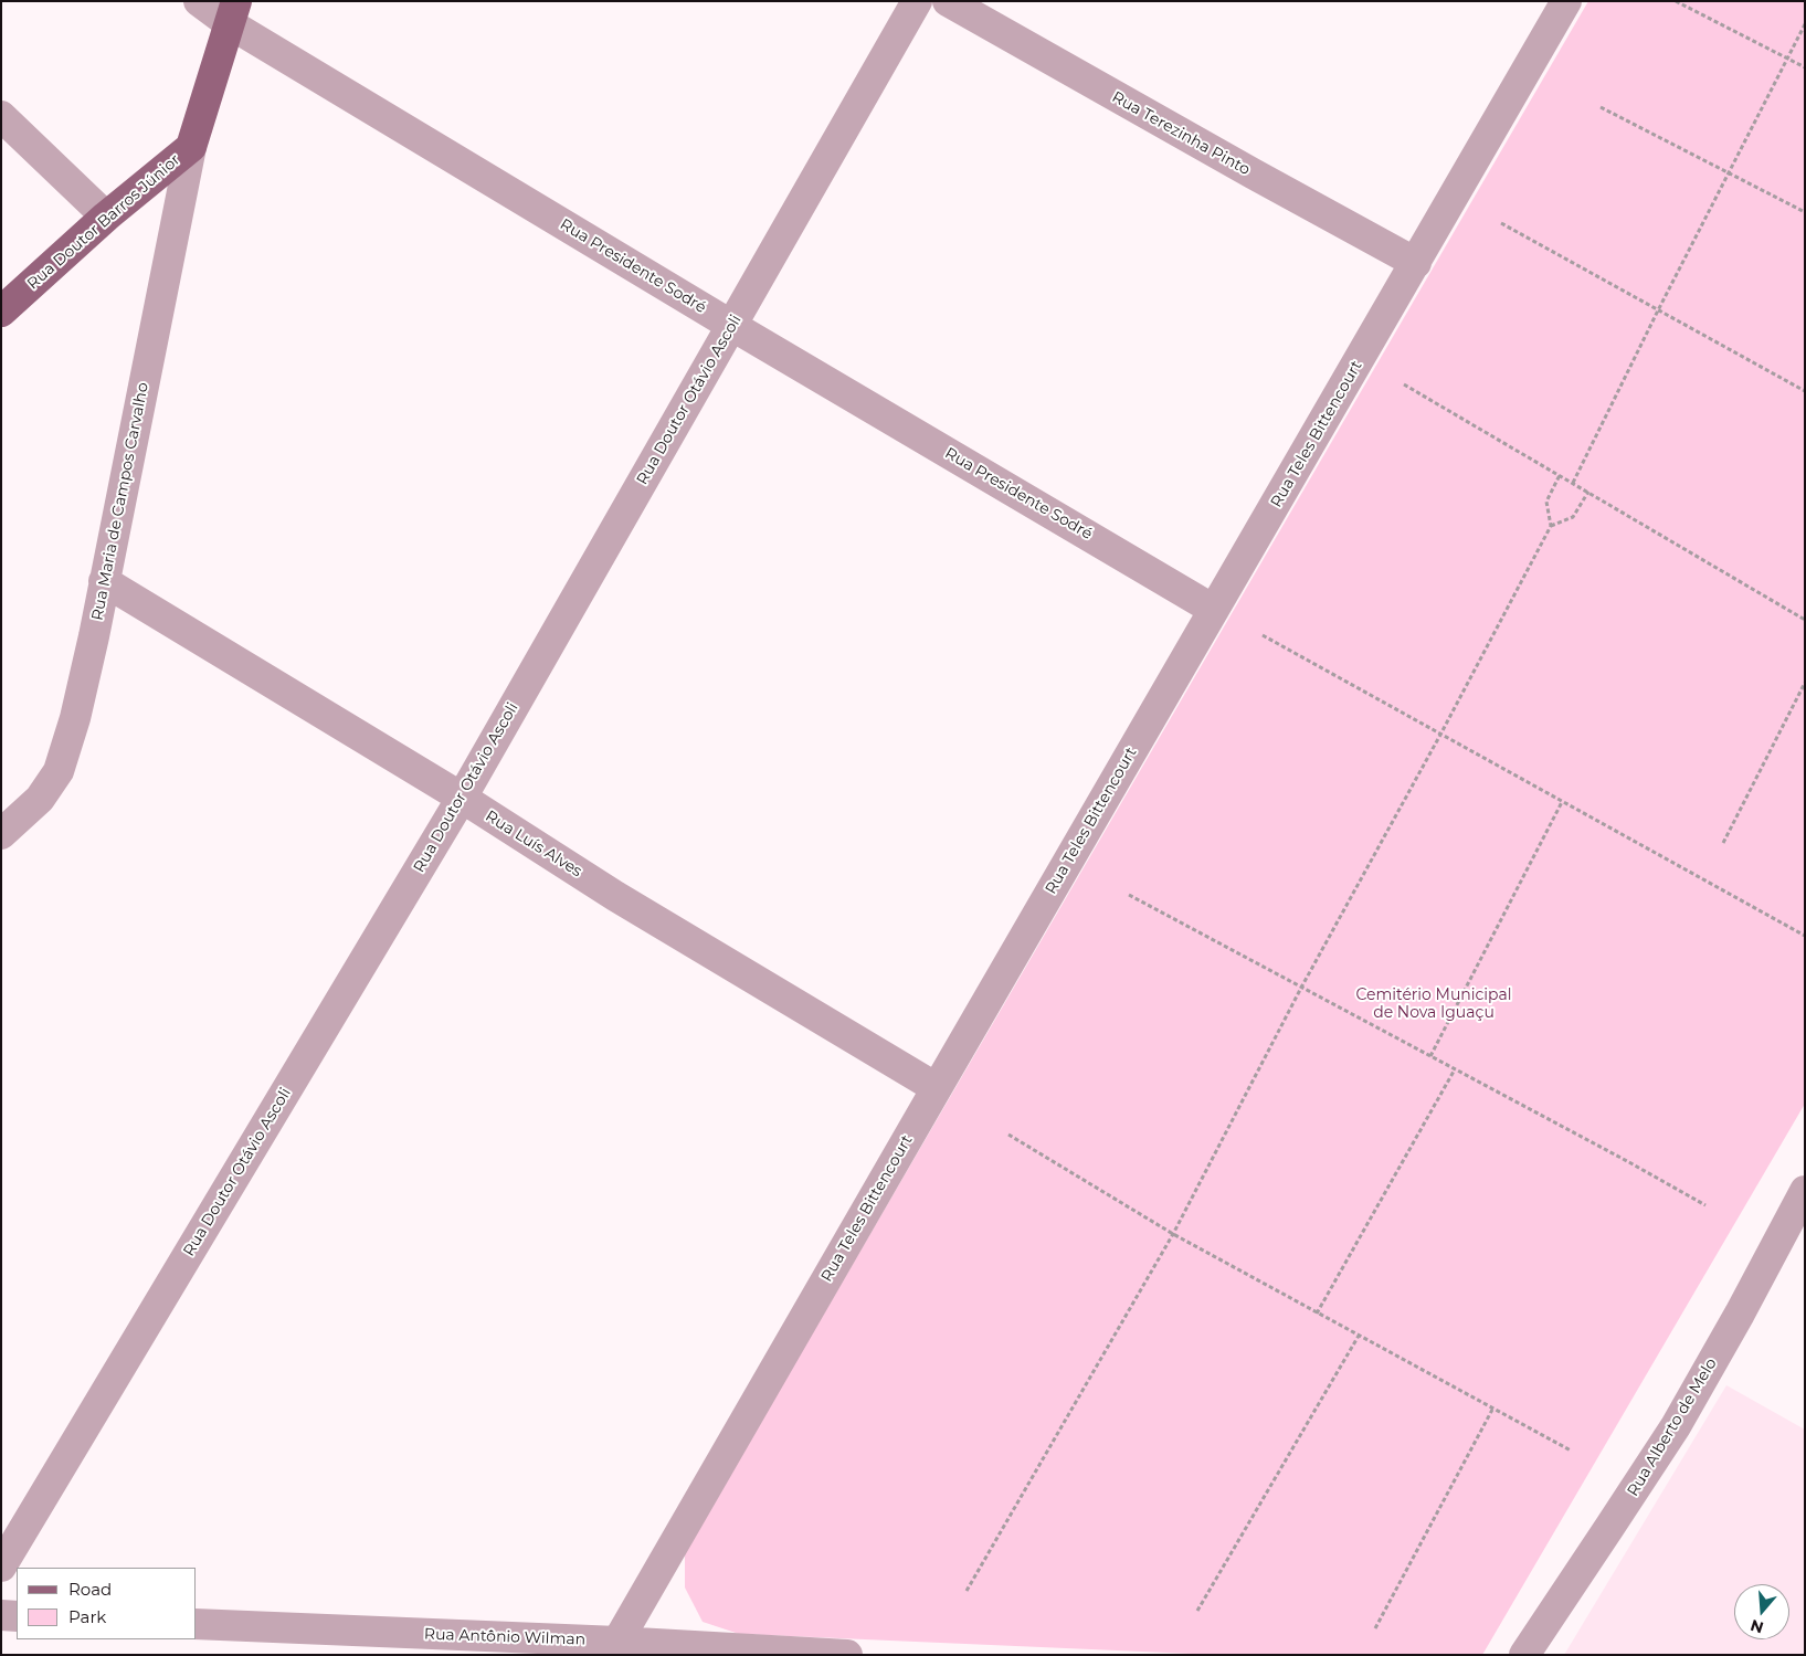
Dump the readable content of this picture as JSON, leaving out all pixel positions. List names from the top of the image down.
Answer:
{
  "streets": {
    "main road": ["Rua Doutor Barros Júnior"],
    "street": [
      "Rua Terezinha Pinto",
      "Rua Presidente Sodré",
      "Rua Doutor Otávio Ascoli",
      "Rua Teles Bittencourt",
      "Rua Maria de Campos Carvalho",
      "Rua Luís Alves",
      "Rua Alberto de Melo",
      "Rua Antônio Wilman"
    ]
  },
  "crossings": [
    ["Rua Terezinha Pinto", "Rua Teles Bittencourt"],
    ["Rua Doutor Barros Júnior", "Rua Presidente Sodré"],
    ["Rua Doutor Barros Júnior", "Rua Maria de Campos Carvalho"],
    ["Rua Presidente Sodré", "Rua Doutor Otávio Ascoli"],
    ["Rua Presidente Sodré", "Rua Teles Bittencourt"],
    ["Rua Doutor Otávio Ascoli", "Rua Luís Alves"],
    ["Rua Teles Bittencourt", "Rua Luís Alves"],
    ["Rua Teles Bittencourt", "Rua Antônio Wilman"],
    ["Rua Maria de Campos Carvalho", "Rua Luís Alves"]
  ],
  "parks": ["Cemitério Municipal de Nova Iguaçu"],
  "legend": ["Road", "Park"],
  "north": "bottom"
}
